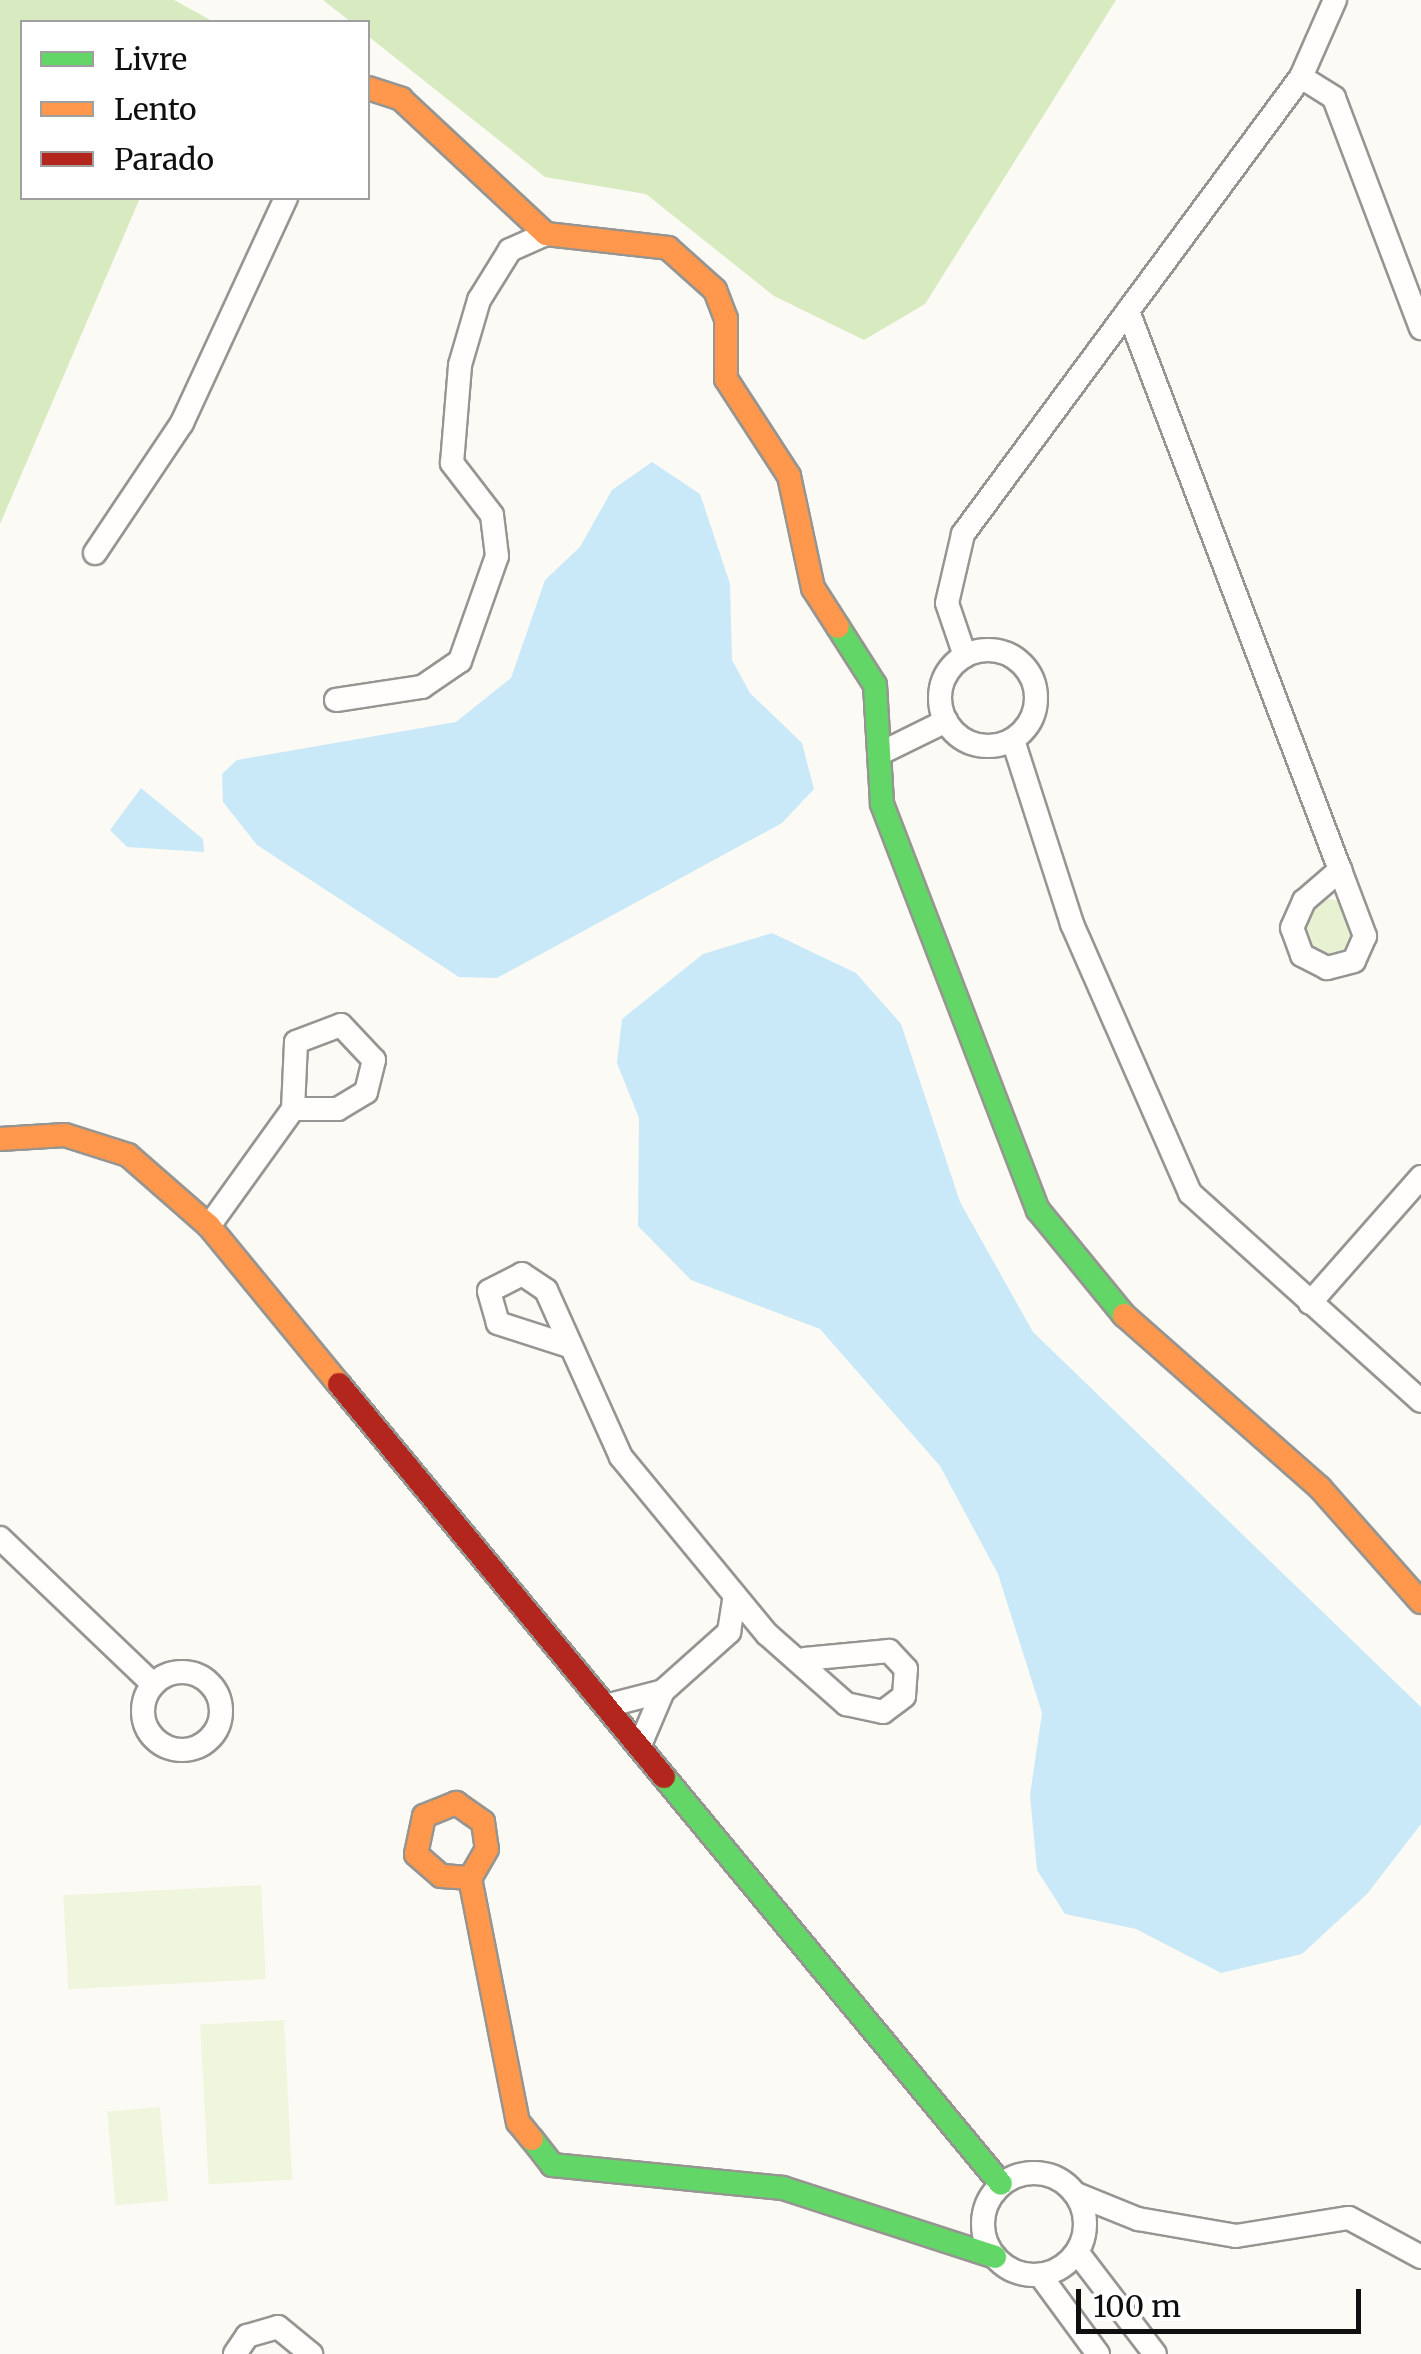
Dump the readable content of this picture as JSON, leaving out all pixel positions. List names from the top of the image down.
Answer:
{
  "legend": ["Livre", "Lento", "Parado"],
  "scale_bar": "100 m"
}
